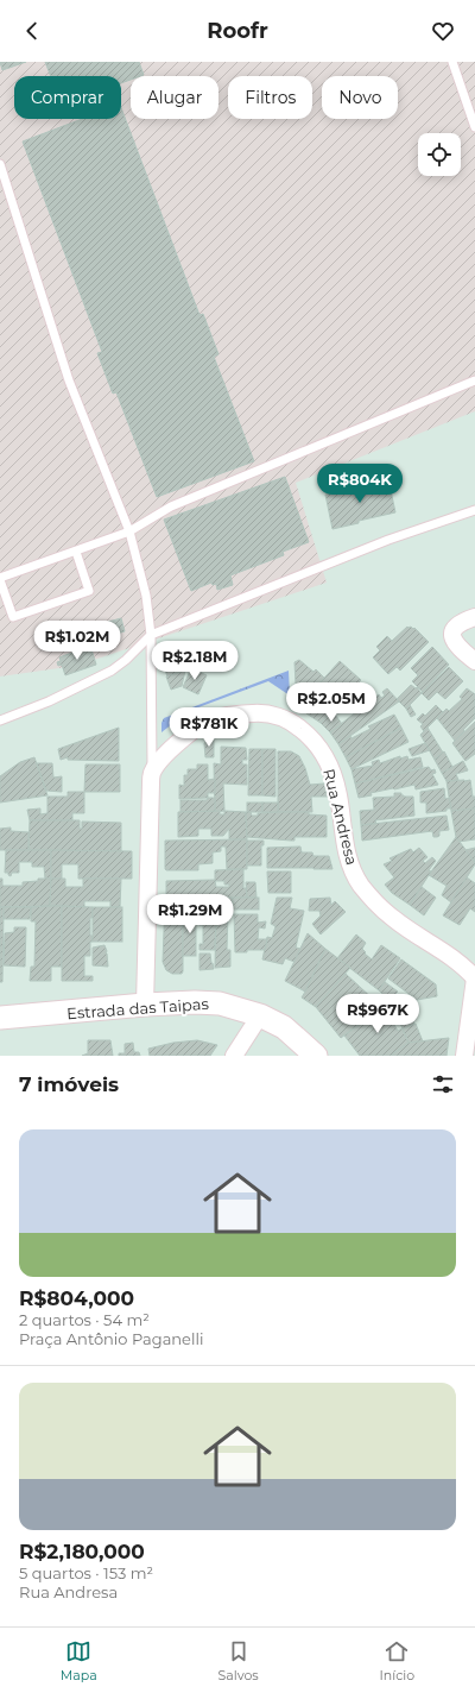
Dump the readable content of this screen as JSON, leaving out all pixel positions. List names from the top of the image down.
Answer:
{
  "streets": {
    "main road": ["Estrada das Taipas"],
    "street": ["Rua Andresa"]
  },
  "page": {
    "header": "Roofr",
    "chip": [
      "Comprar",
      "Alugar",
      "Filtros",
      "Novo"
    ],
    "price": [
      "R$804K",
      "R$1.02M",
      "R$2.18M",
      "R$2.05M",
      "R$781K",
      "R$1.29M",
      "R$967K"
    ],
    "heading": "7 imóveis",
    "list": [
      {
        "name": "R$804,000",
        "note": "2 quartos · 54 m² · Praça Antônio Paganelli"
      },
      {
        "name": "R$2,180,000",
        "note": "5 quartos · 153 m² · Rua Andresa"
      }
    ],
    "tabs": ["Mapa", "Salvos", "Início"]
  }
}
